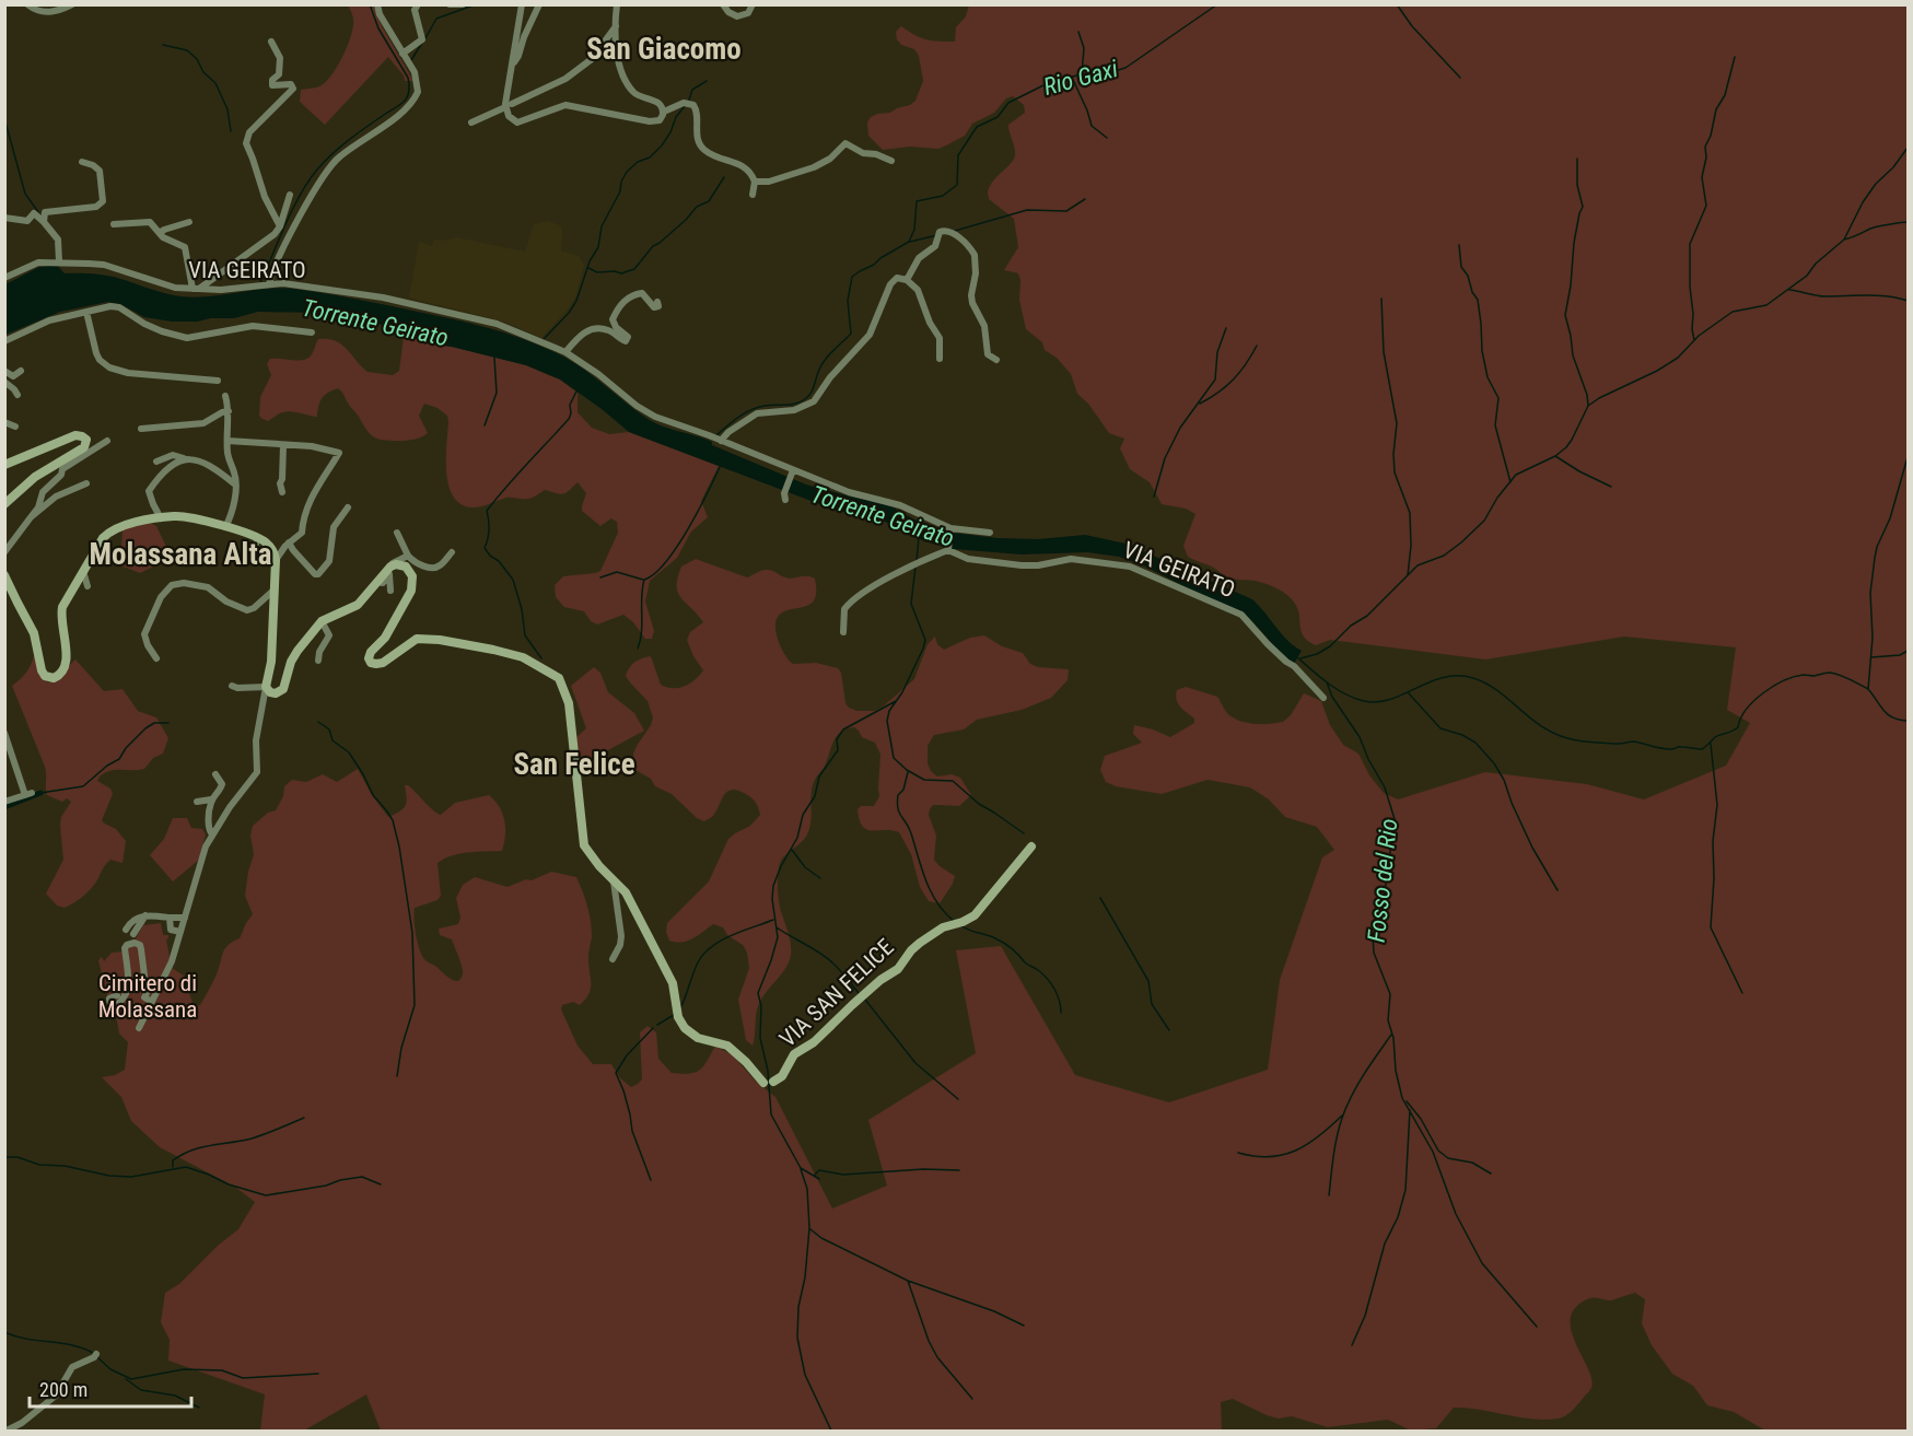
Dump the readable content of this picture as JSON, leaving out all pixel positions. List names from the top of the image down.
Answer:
{
  "streets": {
    "street": ["VIA GEIRATO", "VIA SAN FELICE"]
  },
  "districts": ["San Giacomo", "Molassana Alta", "San Felice"],
  "water": ["Rio Gaxi", "Torrente Geirato", "Fosso del Rio"],
  "parks": ["Cimitero di Molassana"],
  "scale_bar": "200 m"
}
